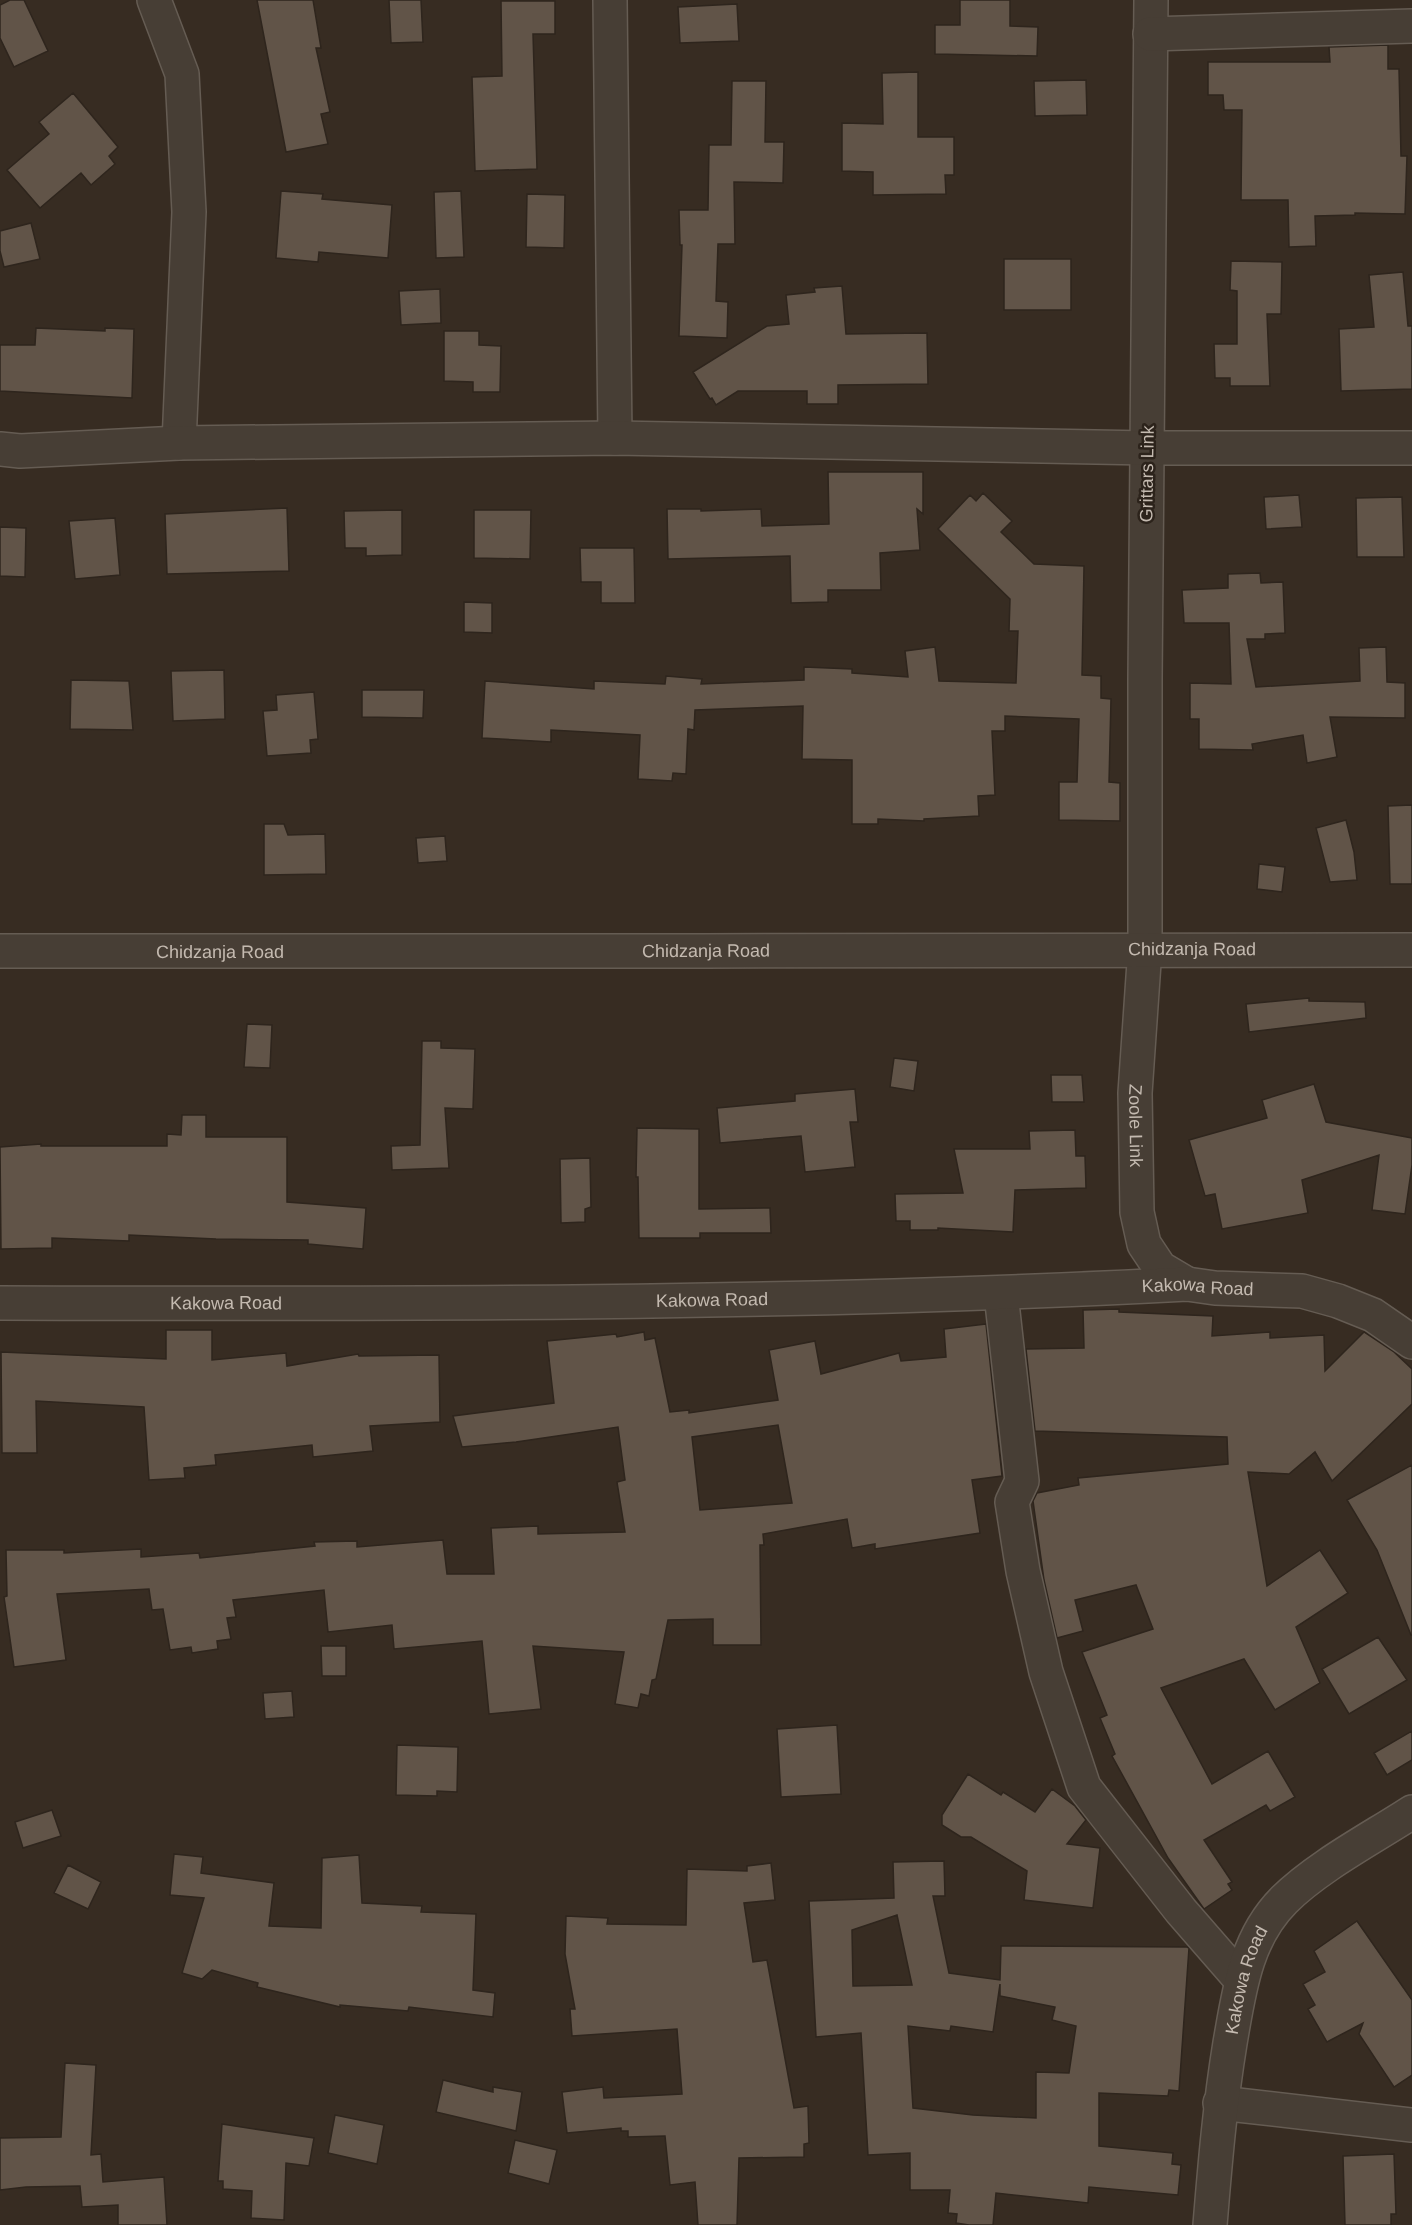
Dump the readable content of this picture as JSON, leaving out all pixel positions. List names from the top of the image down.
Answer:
{
  "streets": {
    "street": [
      "Grittars Link",
      "Chidzanja Road",
      "Zoole Link",
      "Kakowa Road"
    ]
  },
  "crossings": [
    ["Grittars Link", "Chidzanja Road"],
    ["Grittars Link", "Zoole Link"],
    ["Chidzanja Road", "Zoole Link"],
    ["Zoole Link", "Kakowa Road"]
  ]
}
